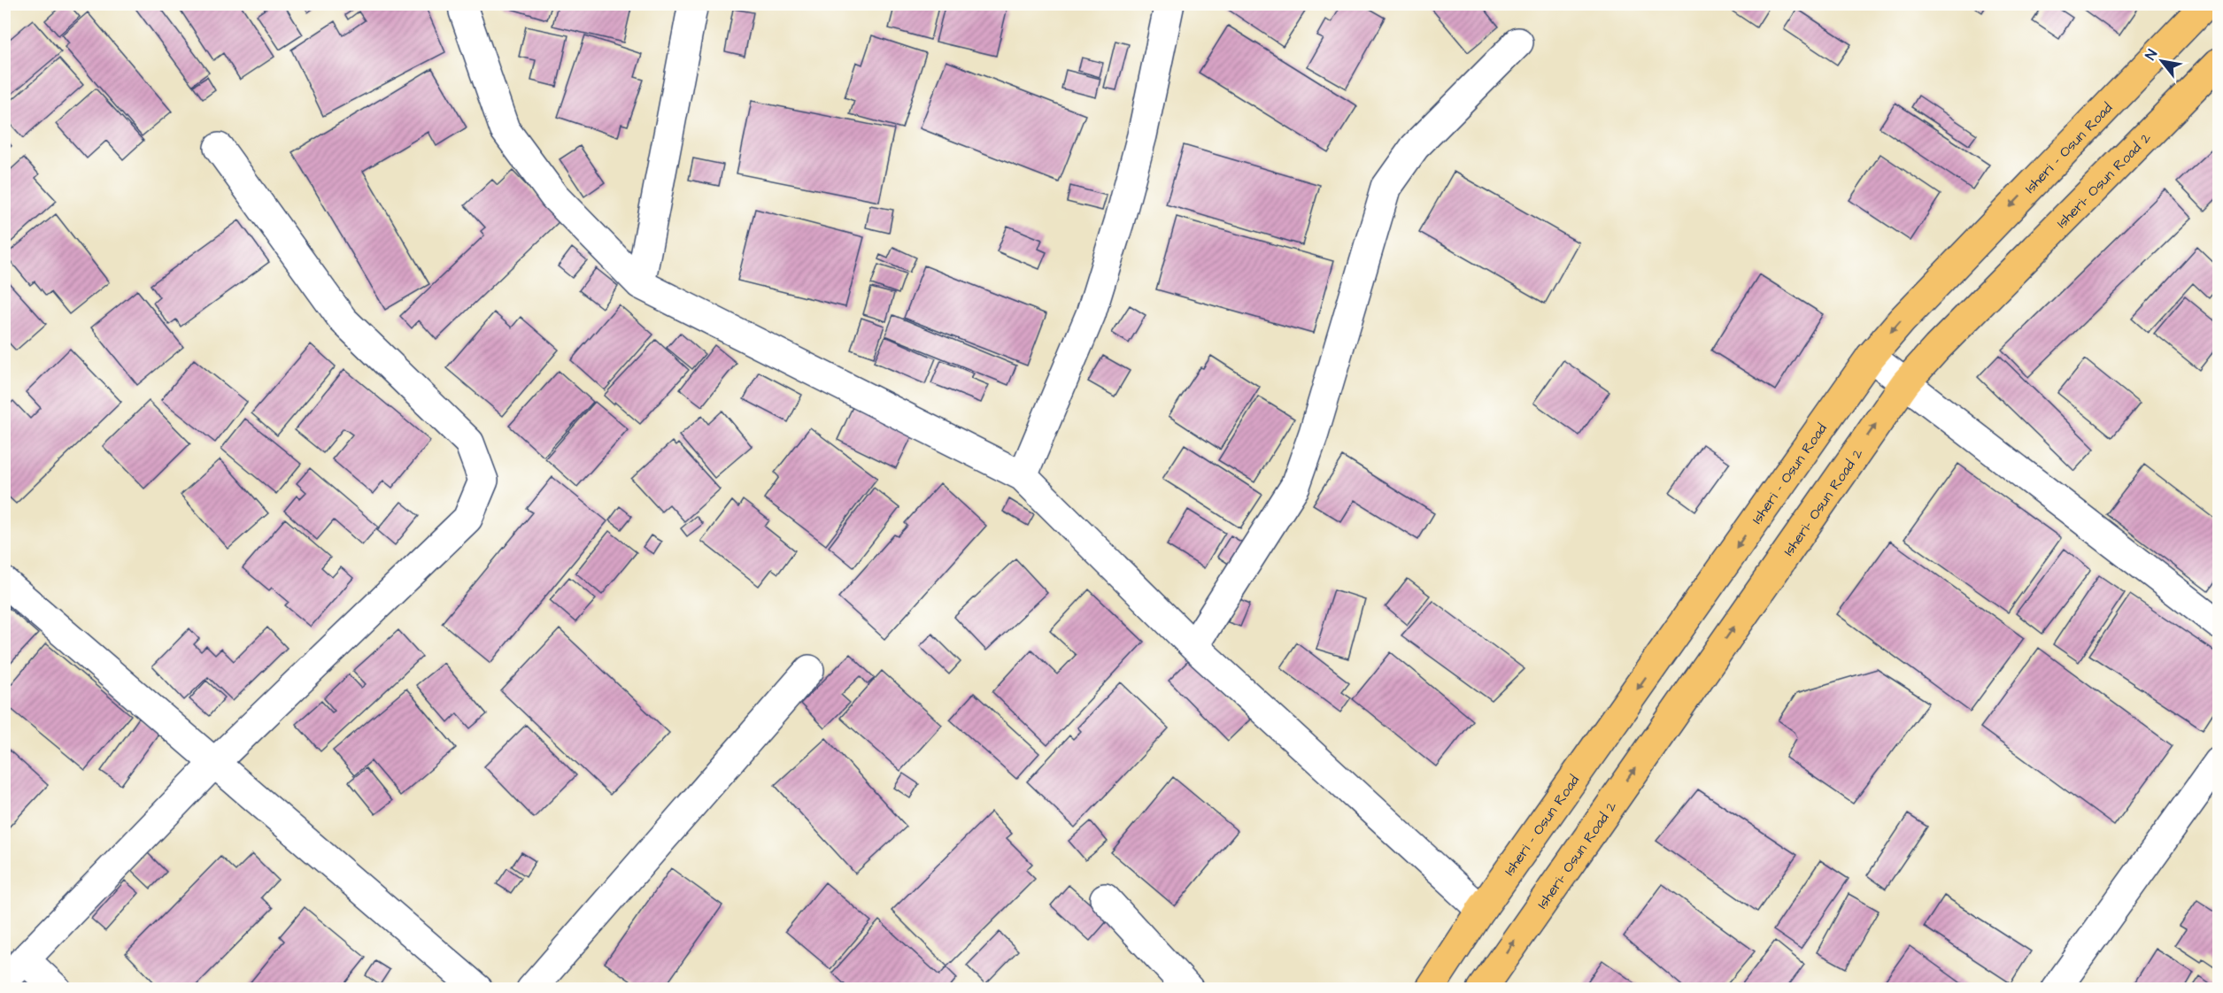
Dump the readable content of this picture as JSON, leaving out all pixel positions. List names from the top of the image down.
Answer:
{
  "streets": {
    "main road": ["Isheri - Osun Road", "Isheri- Osun Road 2"]
  },
  "one_way": ["Isheri - Osun Road", "Isheri- Osun Road 2"],
  "north": "top left"
}
